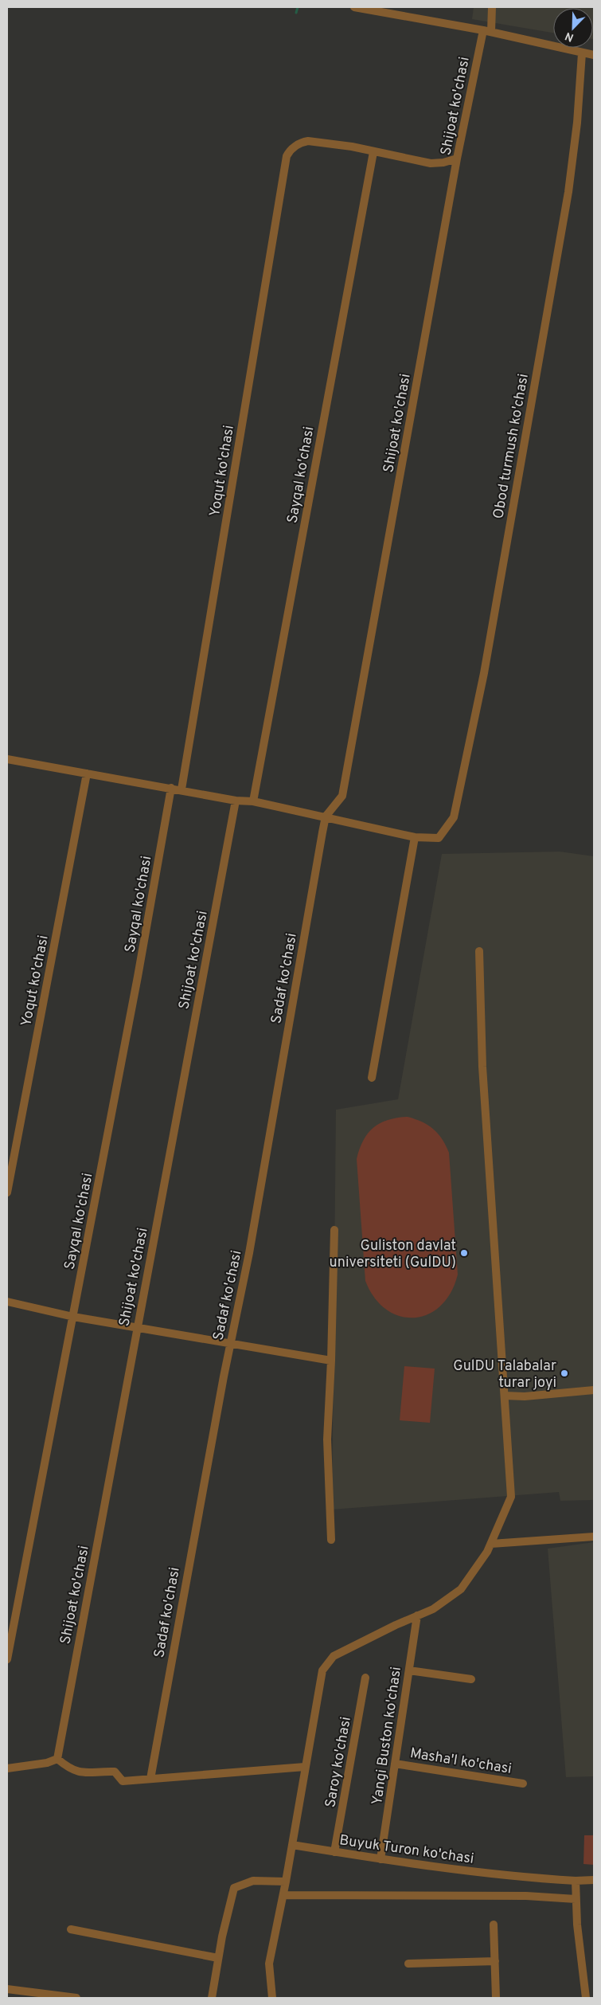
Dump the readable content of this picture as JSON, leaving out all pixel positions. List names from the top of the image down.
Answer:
{
  "streets": {
    "street": [
      "Shijoat ko'chasi",
      "Obod turmush ko'chasi",
      "Yoqut ko'chasi",
      "Sayqal ko'chasi",
      "Sadaf ko'chasi",
      "Yangi Buston ko'chasi",
      "Masha'l ko'chasi",
      "Saroy ko'chasi",
      "Buyuk Turon ko'chasi"
    ]
  },
  "crossings": [
    ["Shijoat ko'chasi", "Sadaf ko'chasi"],
    ["Yoqut ko'chasi", "Sayqal ko'chasi"],
    ["Yangi Buston ko'chasi", "Masha'l ko'chasi"],
    ["Yangi Buston ko'chasi", "Buyuk Turon ko'chasi"],
    ["Saroy ko'chasi", "Buyuk Turon ko'chasi"]
  ],
  "places": ["Guliston davlat universiteti (GulDU)", "GulDU Talabalar turar joyi"],
  "north": "bottom left"
}
